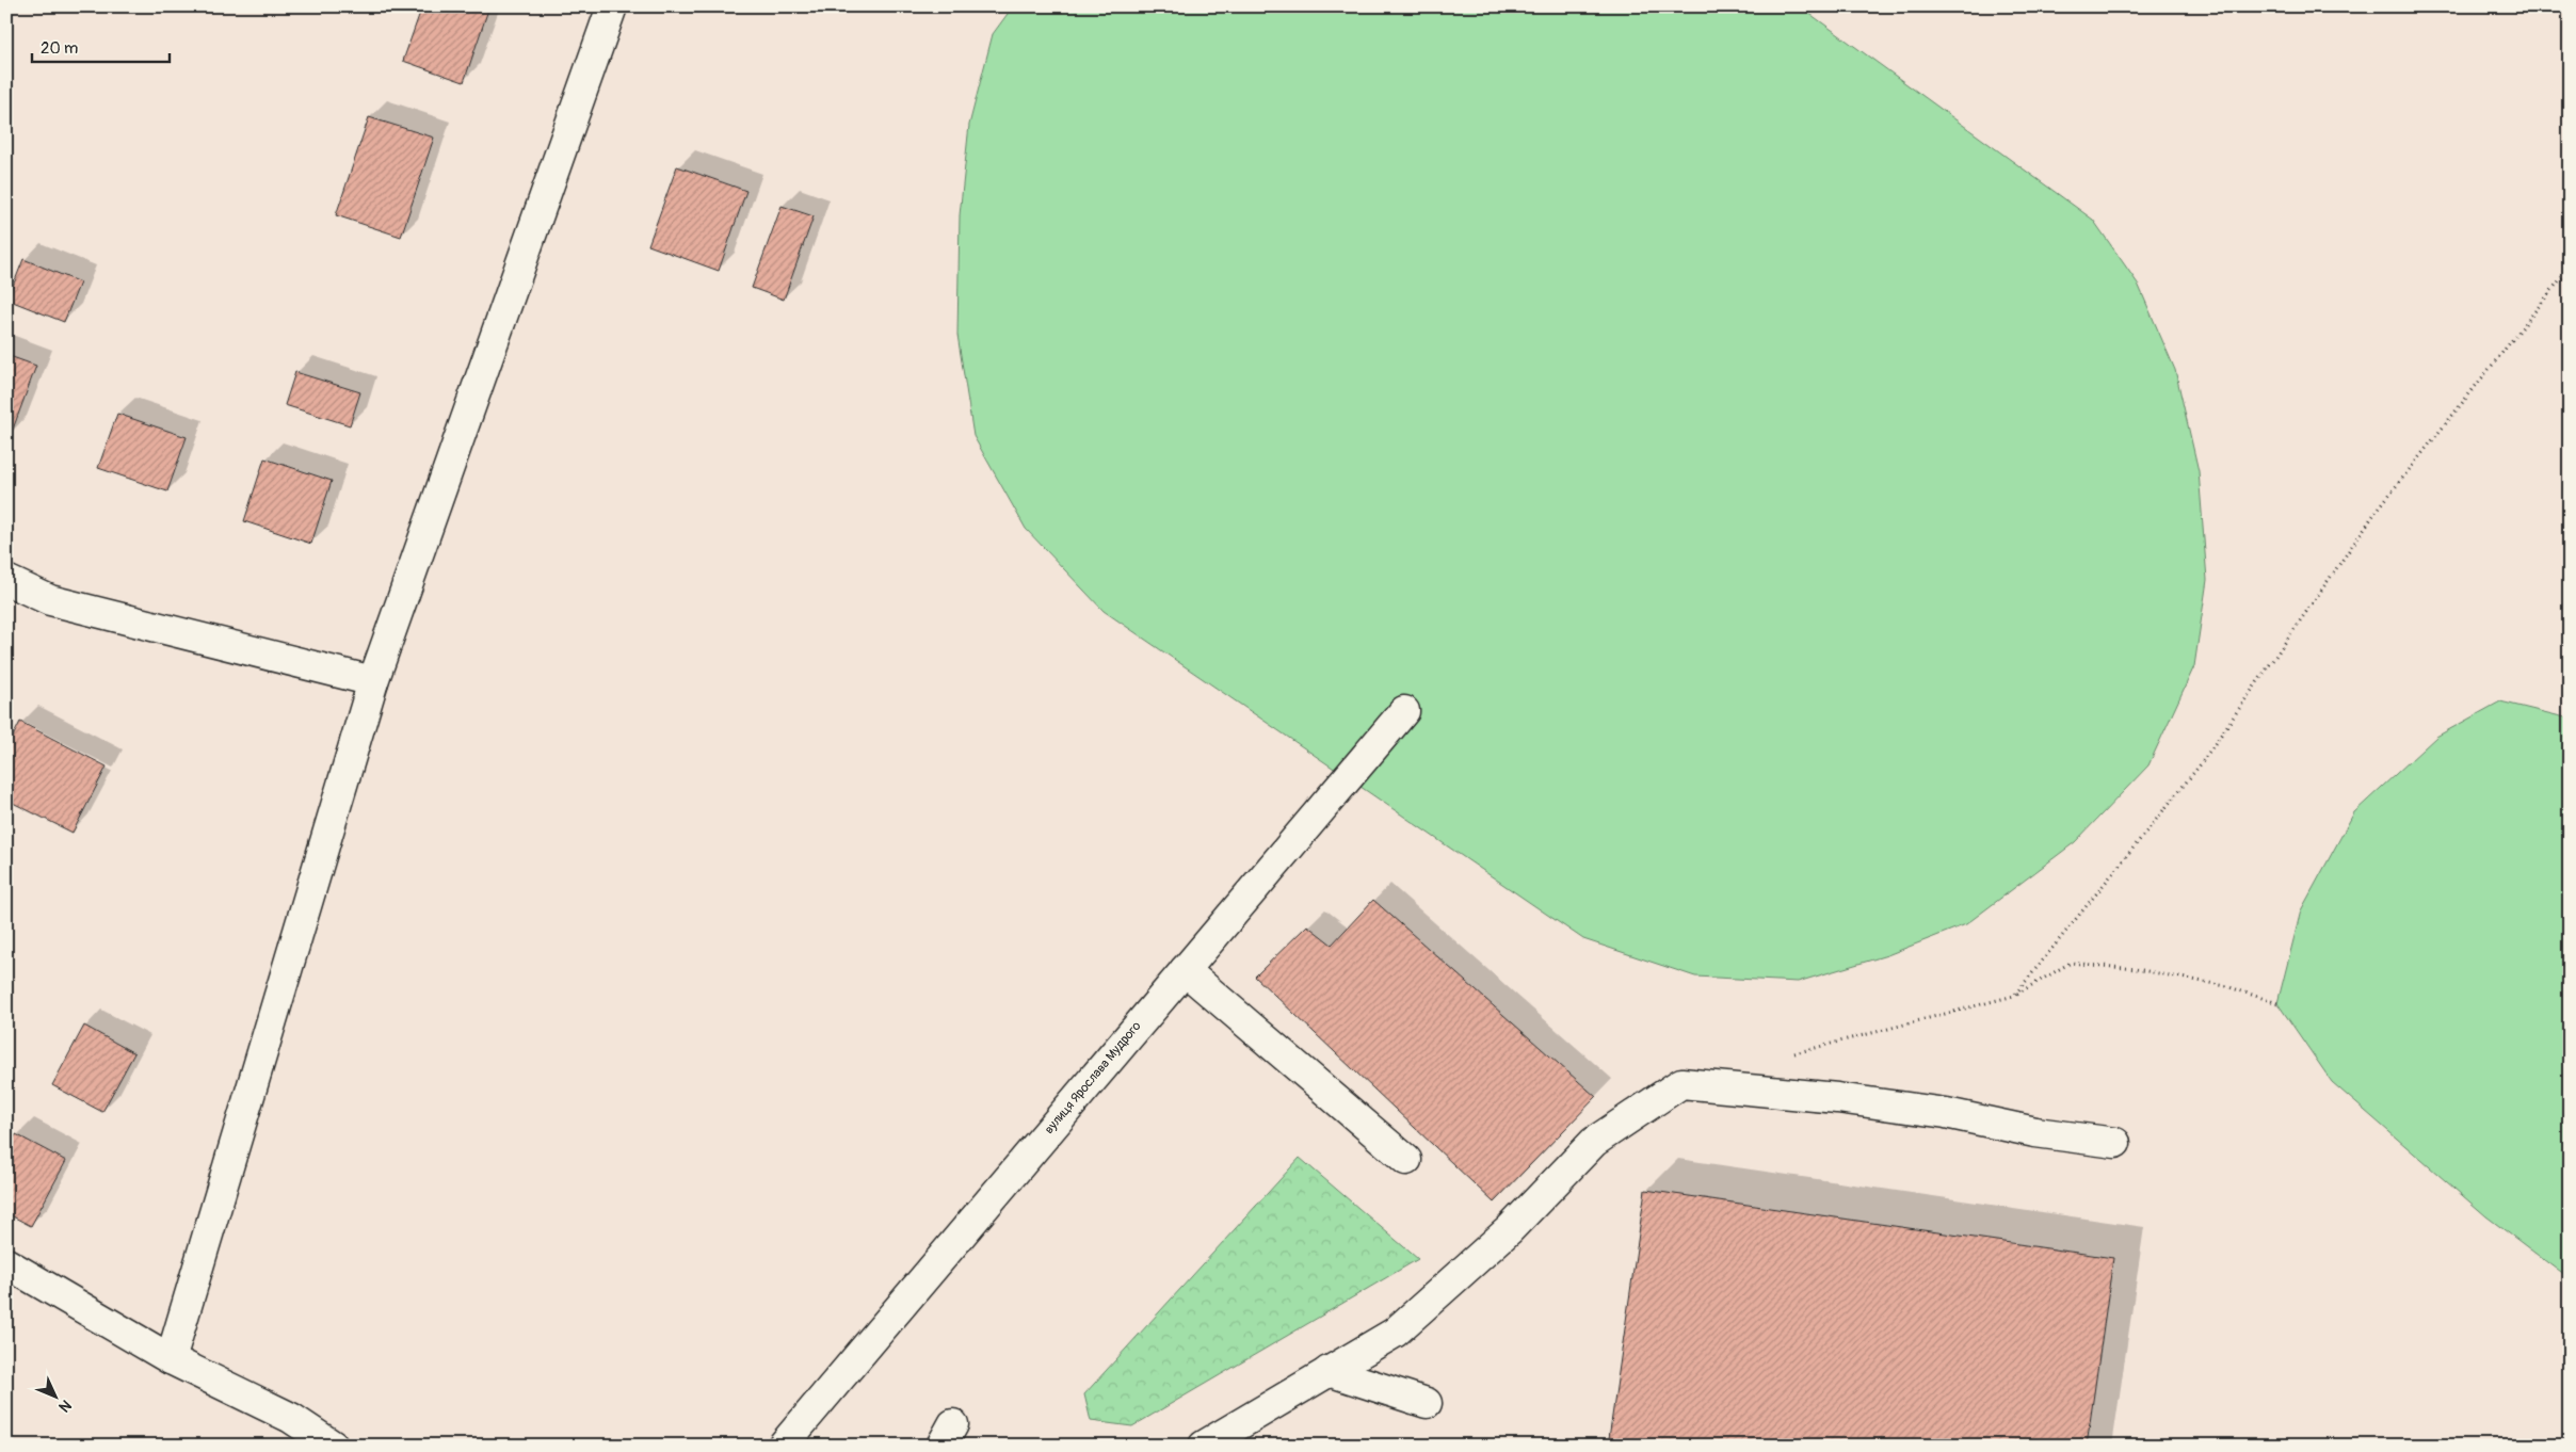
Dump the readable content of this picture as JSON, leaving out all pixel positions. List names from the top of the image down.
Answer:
{
  "streets": {
    "street": ["вулиця Ярослава Мудрого"]
  },
  "scale_bar": "20 m",
  "north": "bottom right"
}
